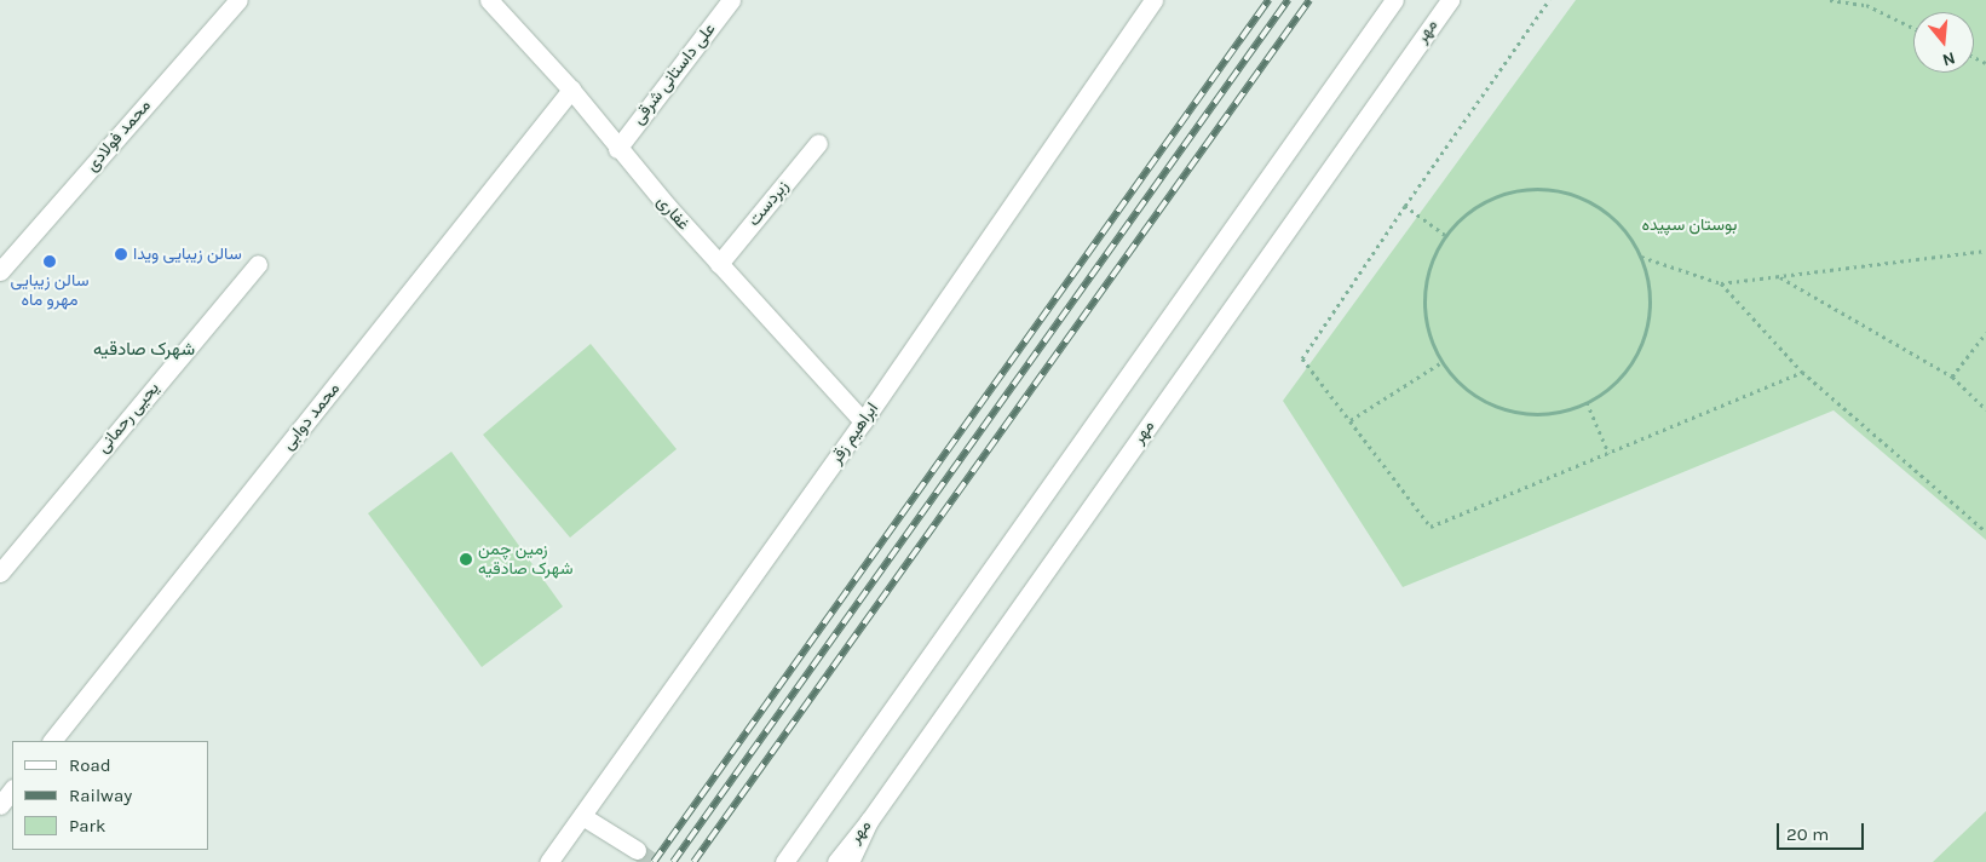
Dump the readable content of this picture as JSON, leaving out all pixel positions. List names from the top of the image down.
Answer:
{
  "streets": {
    "street": [
      "مهر",
      "علی داستانی شرقی",
      "محمد فولادی",
      "زبردست",
      "غفاری",
      "محمد دوابی",
      "یحیی رحمانی",
      "ابراهیم زقر"
    ]
  },
  "crossings": [
    ["علی داستانی شرقی", "غفاری"],
    ["زبردست", "غفاری"],
    ["غفاری", "محمد دوابی"],
    ["غفاری", "ابراهیم زقر"]
  ],
  "districts": ["شهرک صادقیه"],
  "parks": ["بوستان سپیده"],
  "places": ["سالن زیبایی ویدا", "سالن زیبایی مهرو ماه", "زمین چمن شهرک صادقیه"],
  "legend": ["Road", "Railway", "Park"],
  "scale_bar": "20 m",
  "north": "bottom"
}
